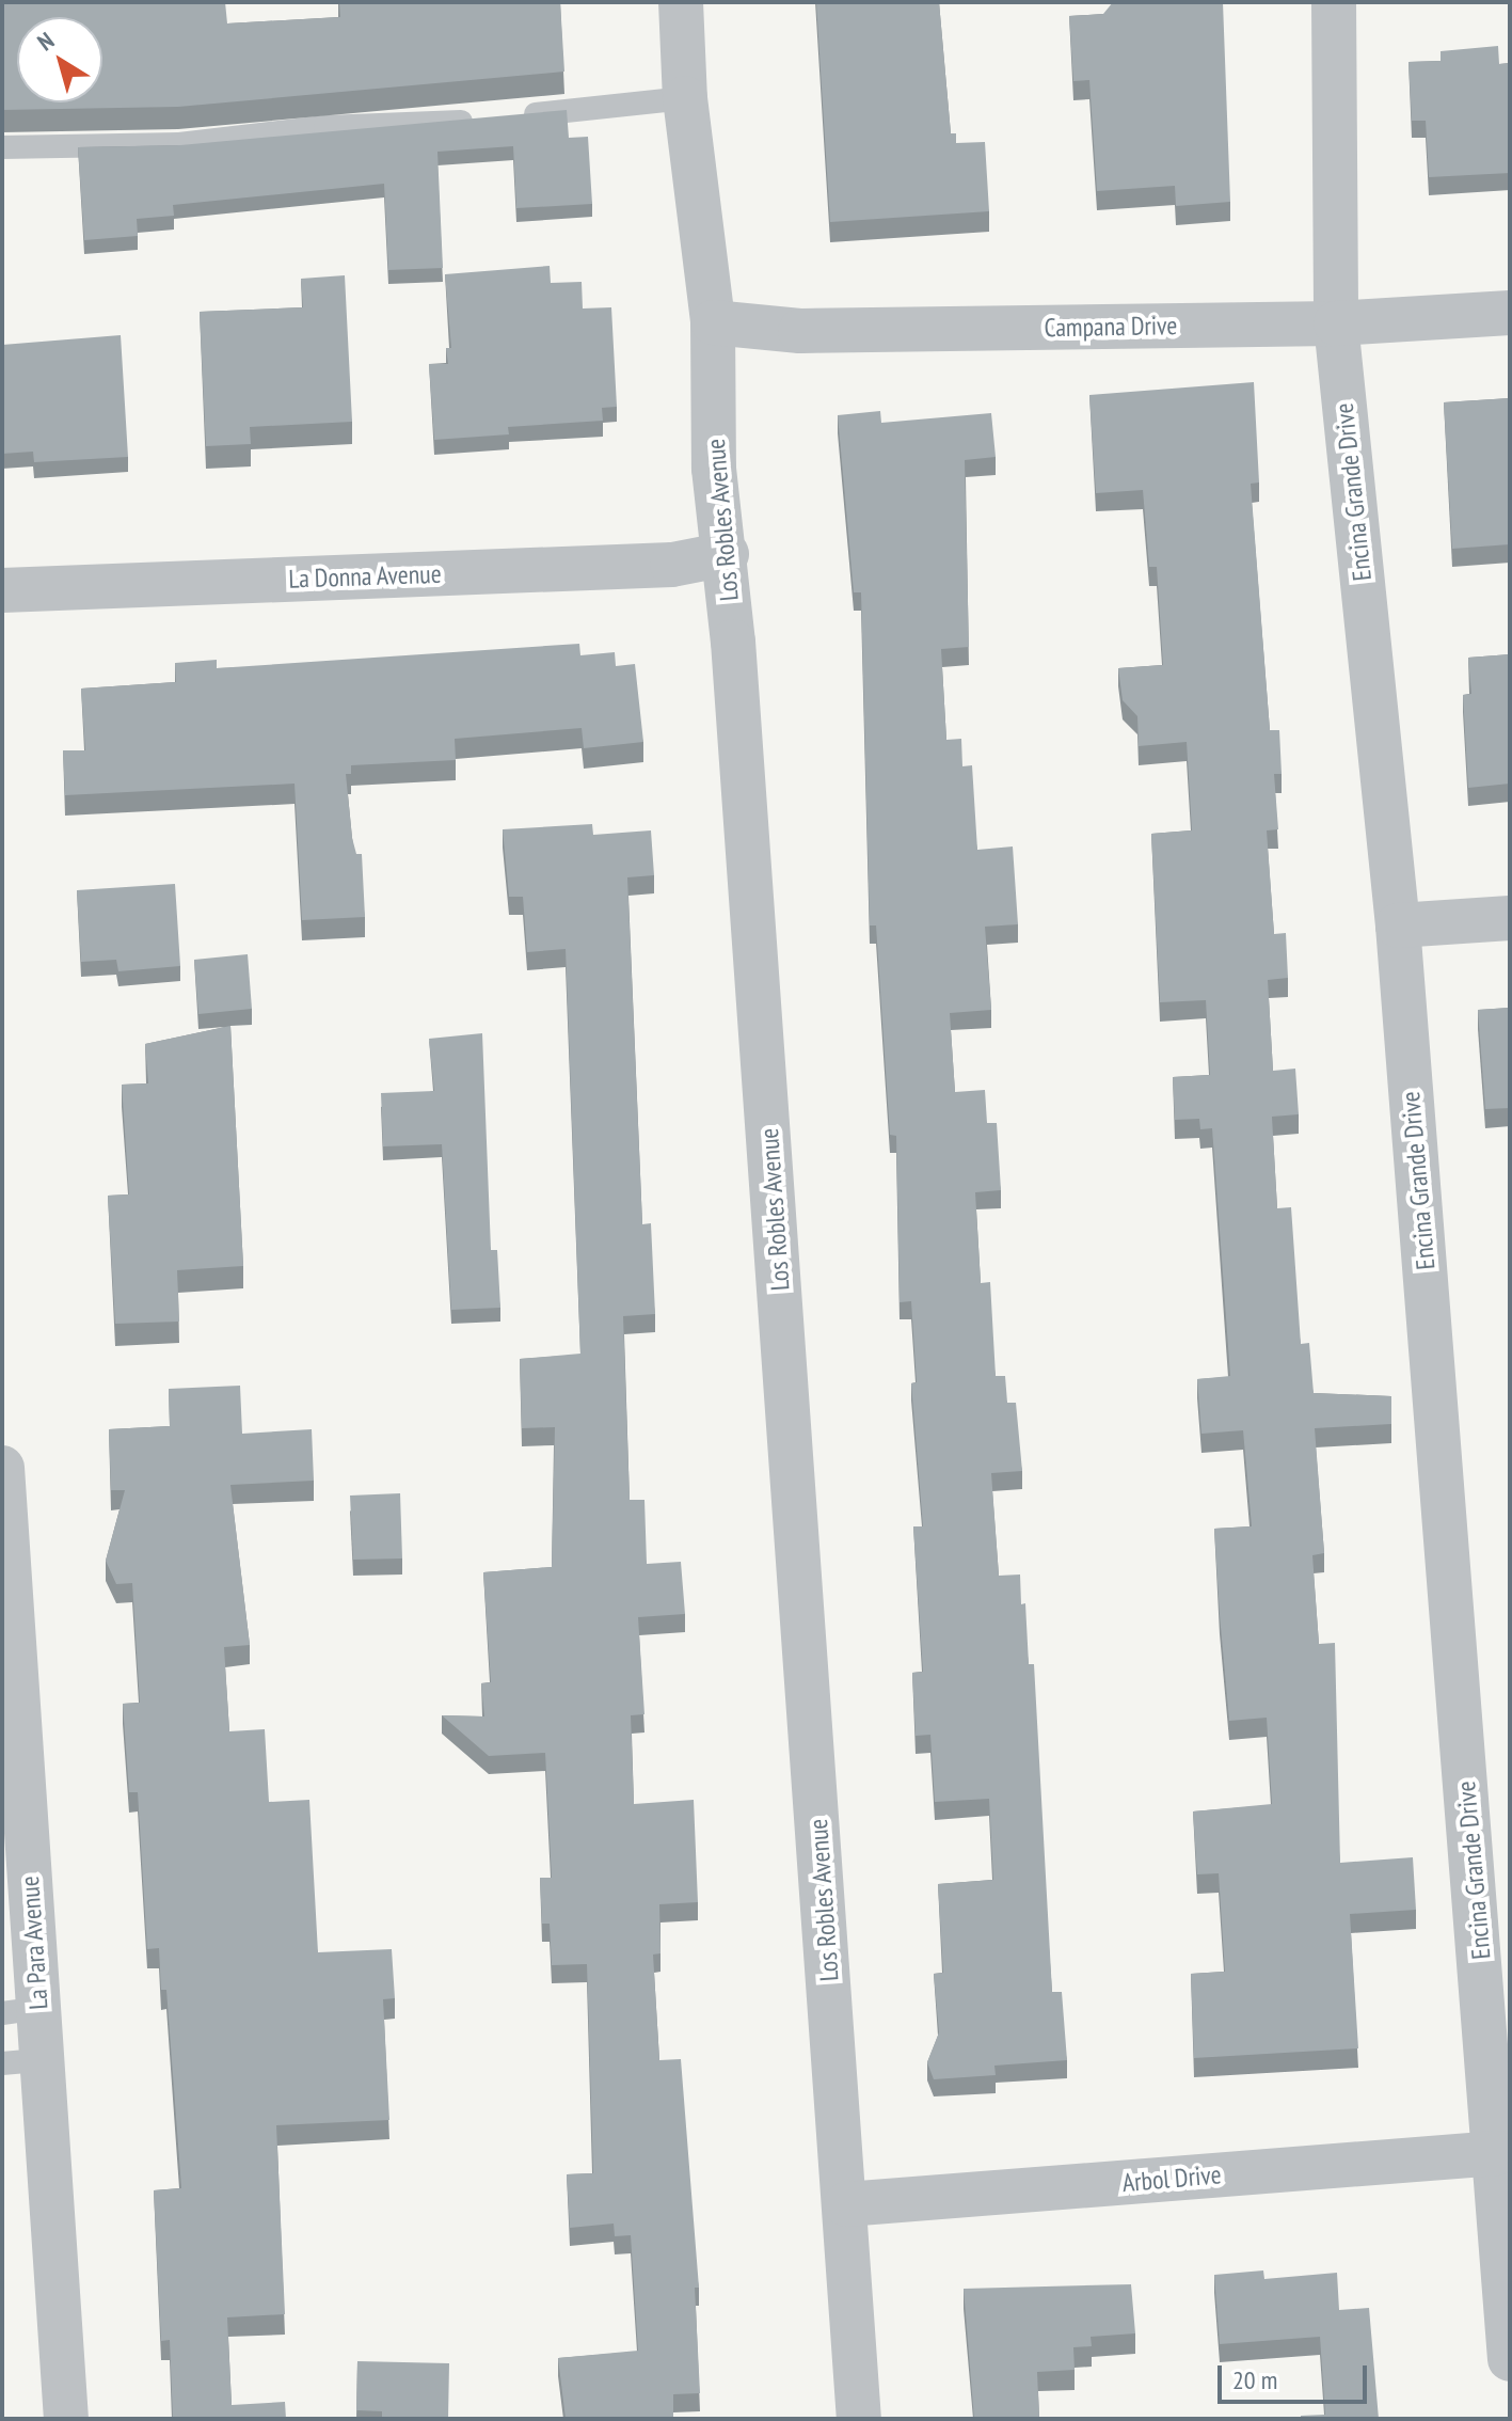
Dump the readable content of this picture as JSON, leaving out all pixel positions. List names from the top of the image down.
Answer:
{
  "streets": {
    "street": [
      "Campana Drive",
      "Encina Grande Drive",
      "Los Robles Avenue",
      "La Donna Avenue",
      "La Para Avenue",
      "Arbol Drive"
    ]
  },
  "crossings": [
    ["Campana Drive", "Encina Grande Drive"],
    ["Campana Drive", "Los Robles Avenue"],
    ["Encina Grande Drive", "Arbol Drive"],
    ["Los Robles Avenue", "La Donna Avenue"],
    ["Los Robles Avenue", "Arbol Drive"]
  ],
  "scale_bar": "20 m",
  "north": "top left"
}
